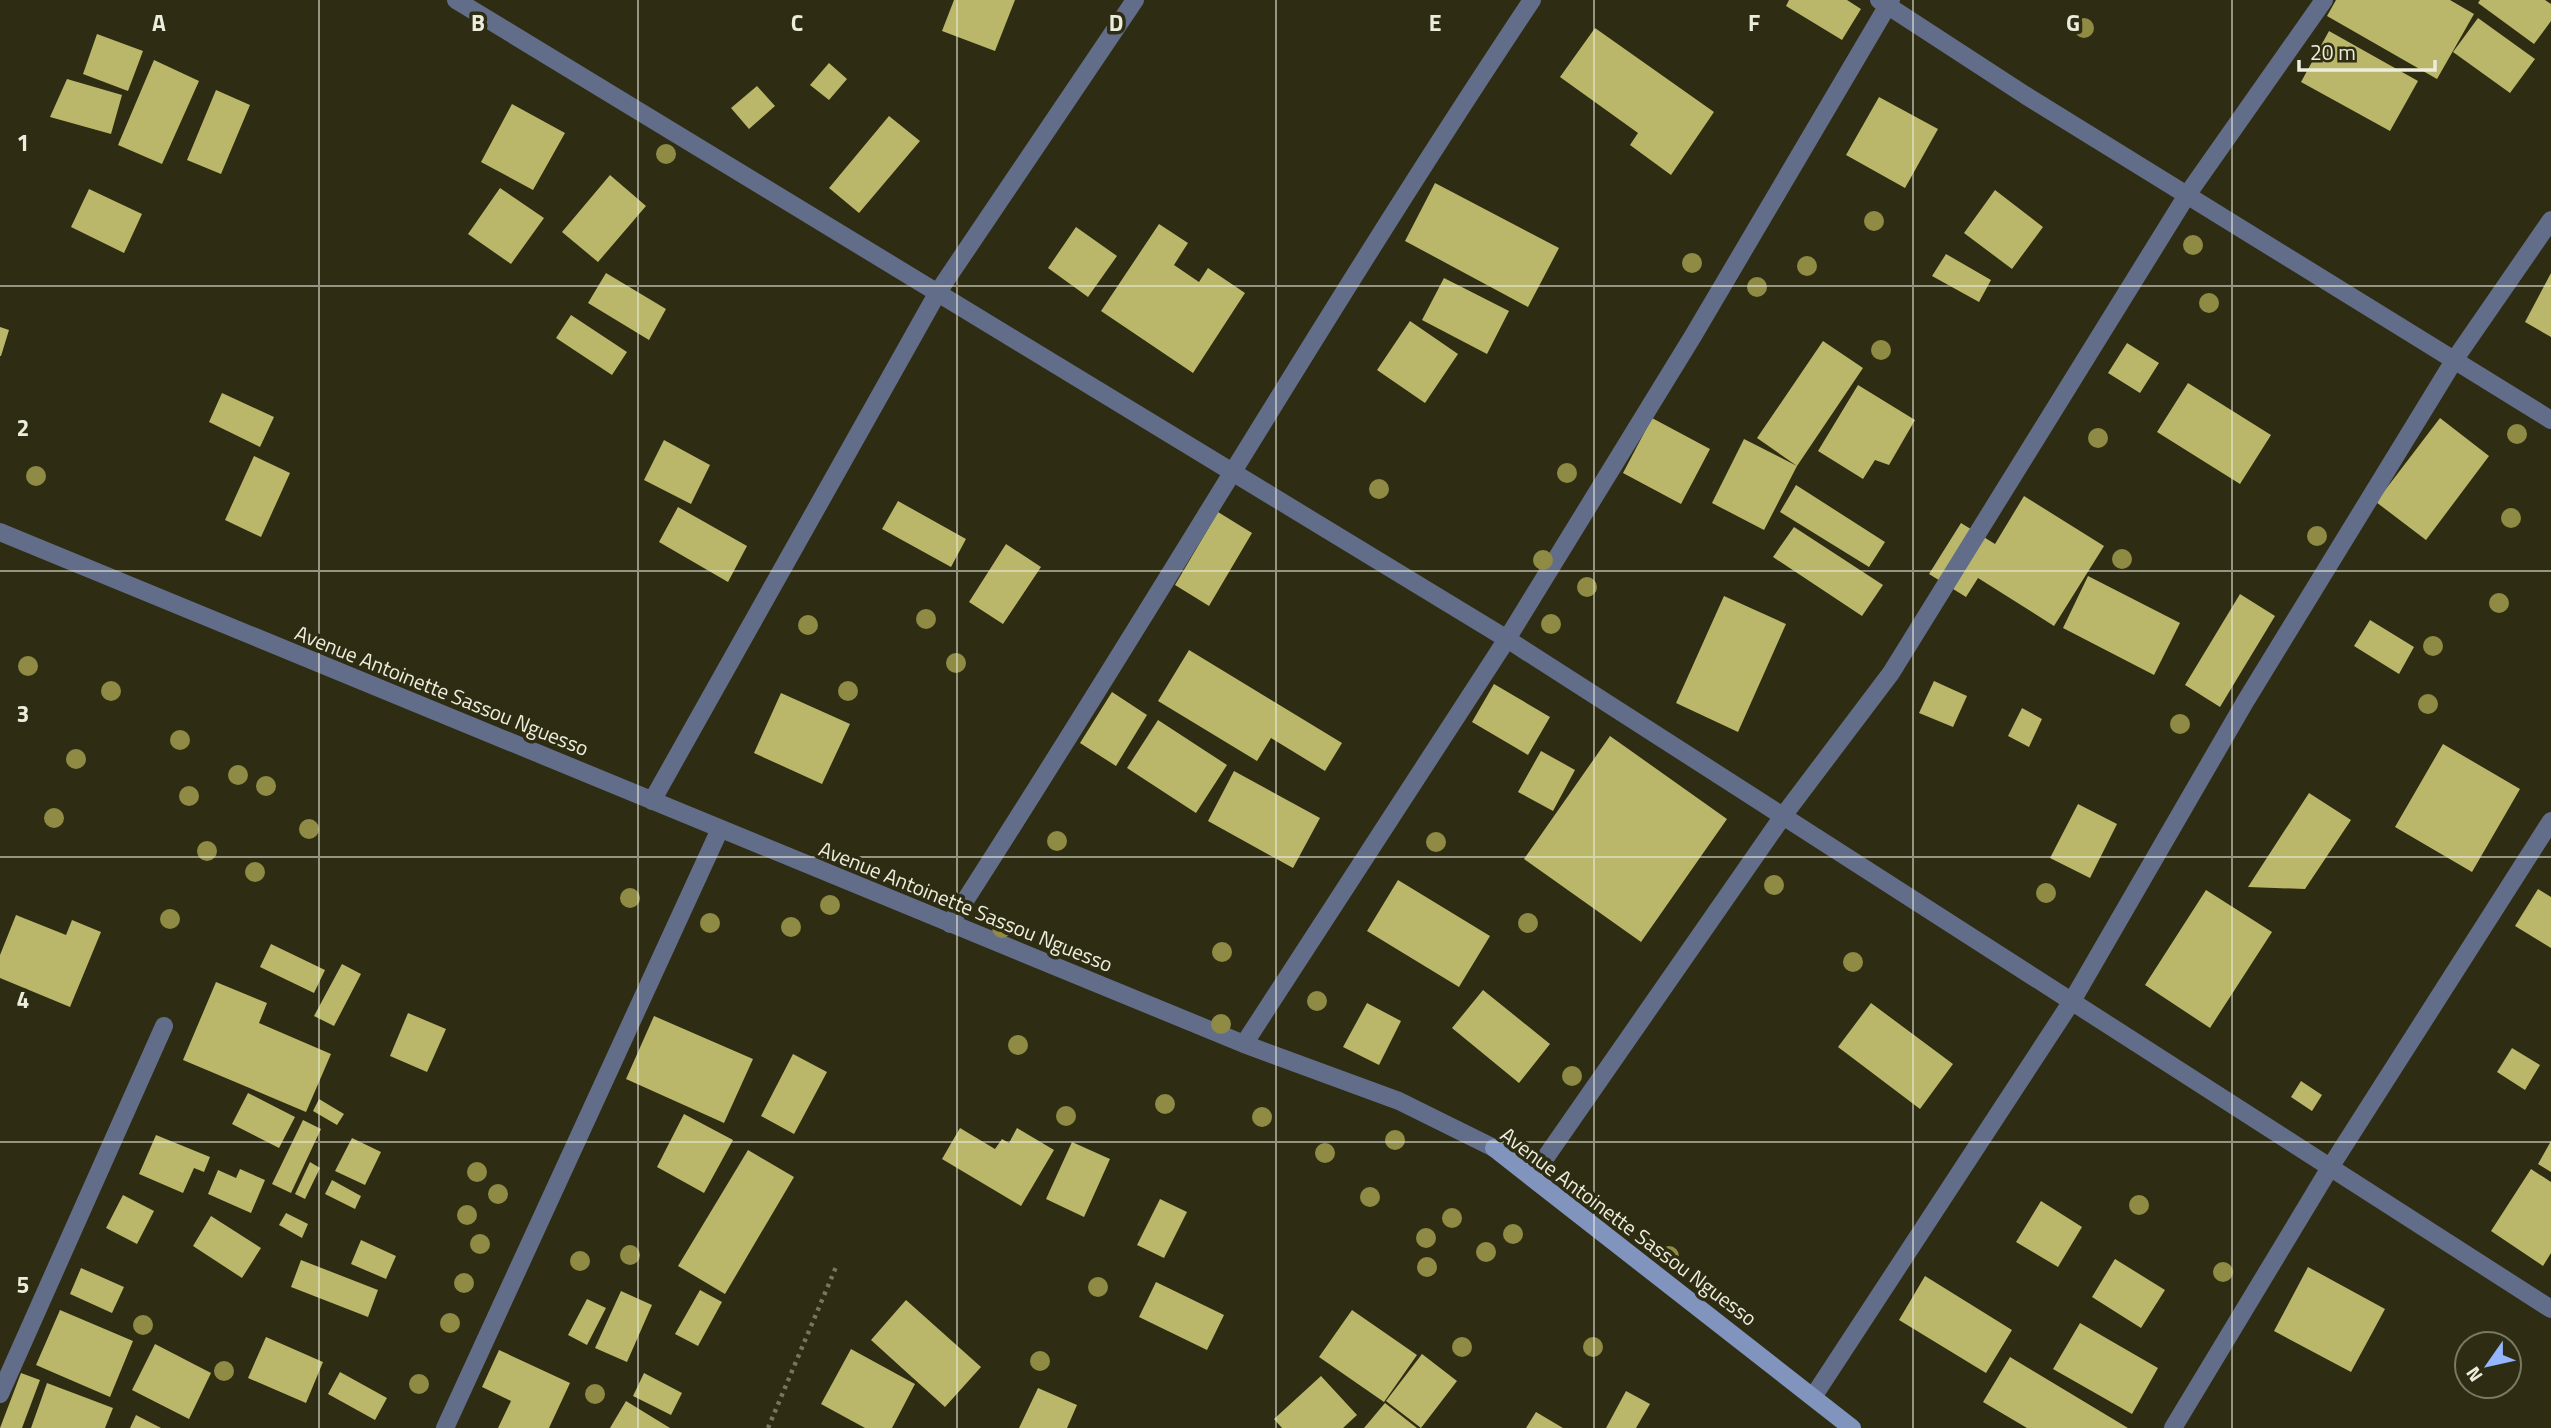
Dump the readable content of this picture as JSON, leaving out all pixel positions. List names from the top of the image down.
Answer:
{
  "streets": {
    "street": ["Avenue Antoinette Sassou Nguesso"]
  },
  "scale_bar": "20 m",
  "north": "bottom left",
  "grid": {
    "columns": [
      "A",
      "B",
      "C",
      "D",
      "E",
      "F",
      "G"
    ],
    "rows": [
      "1",
      "2",
      "3",
      "4",
      "5"
    ]
  }
}
